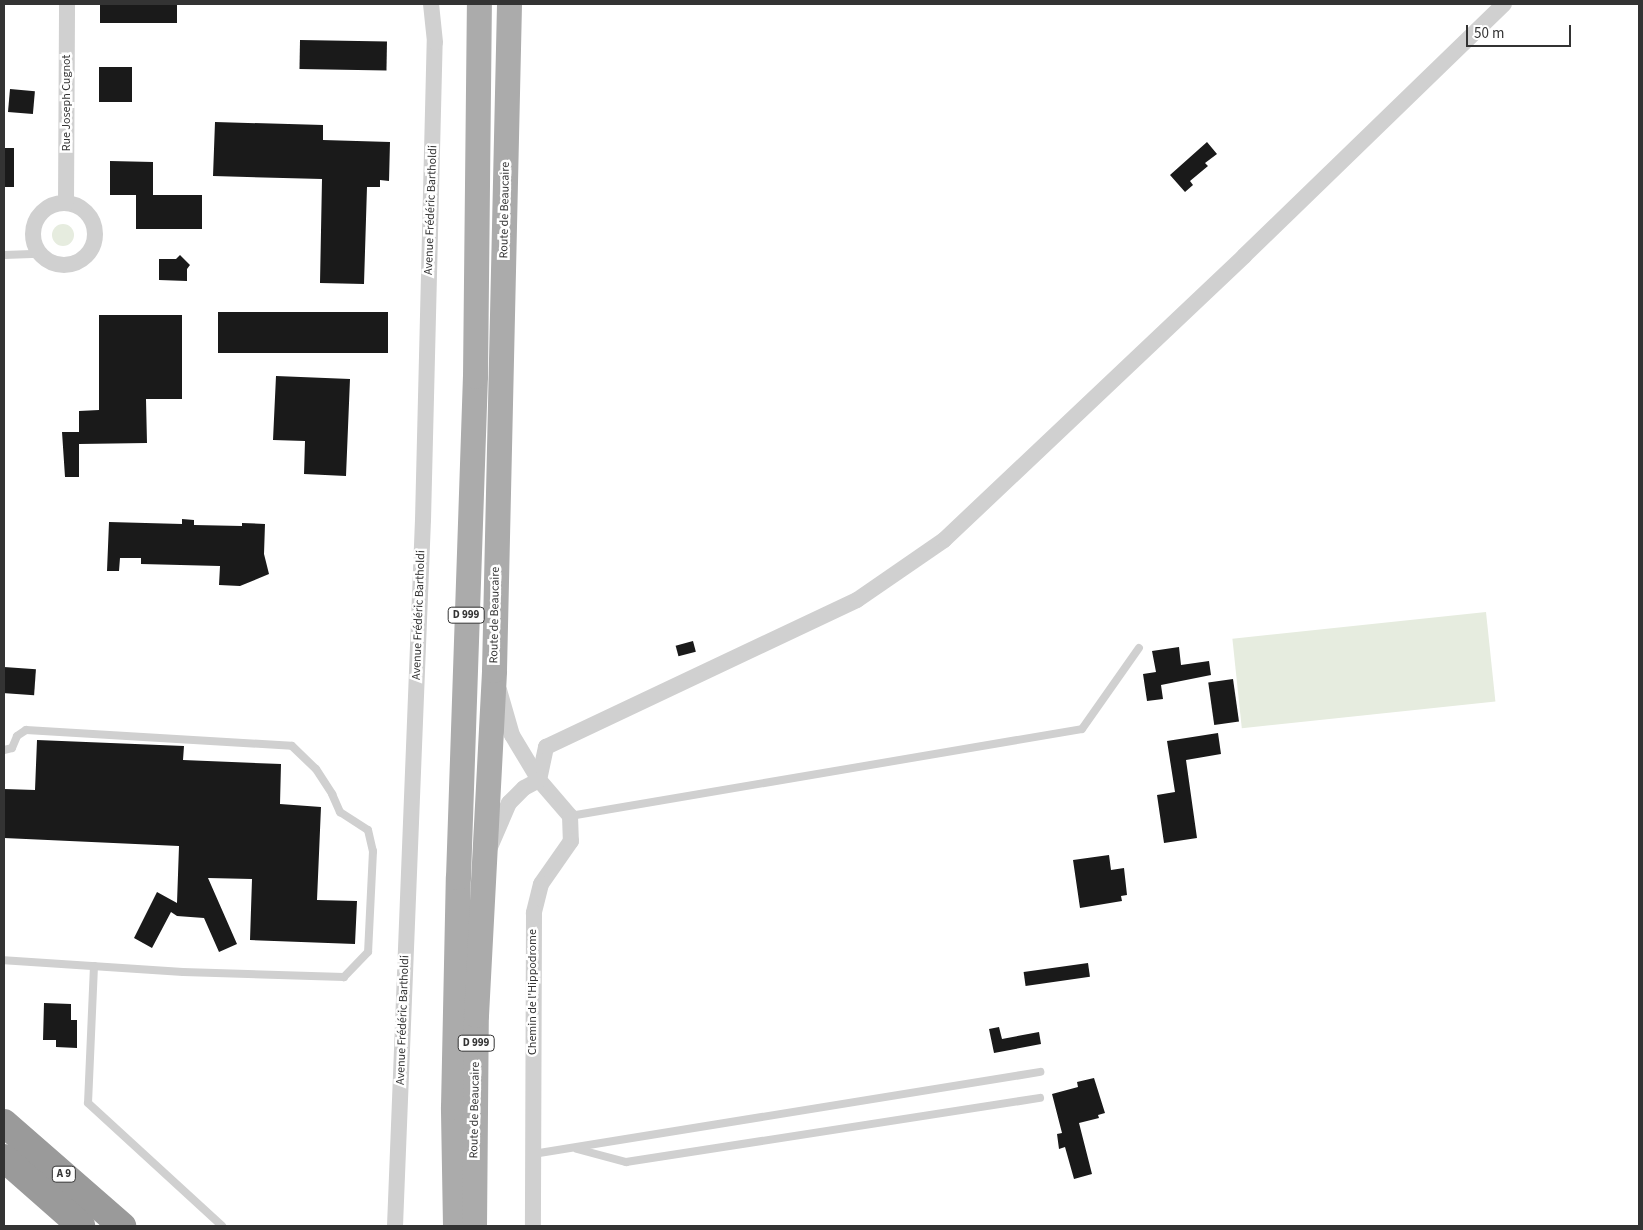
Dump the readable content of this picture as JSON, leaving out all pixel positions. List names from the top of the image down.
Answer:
{
  "streets": {
    "highway": ["A 9"],
    "main road": ["Route de Beaucaire", "D 999"],
    "street": ["Rue Joseph Cugnot", "Avenue Frédéric Bartholdi", "Chemin de l'Hippodrome"]
  },
  "scale_bar": "50 m"
}
